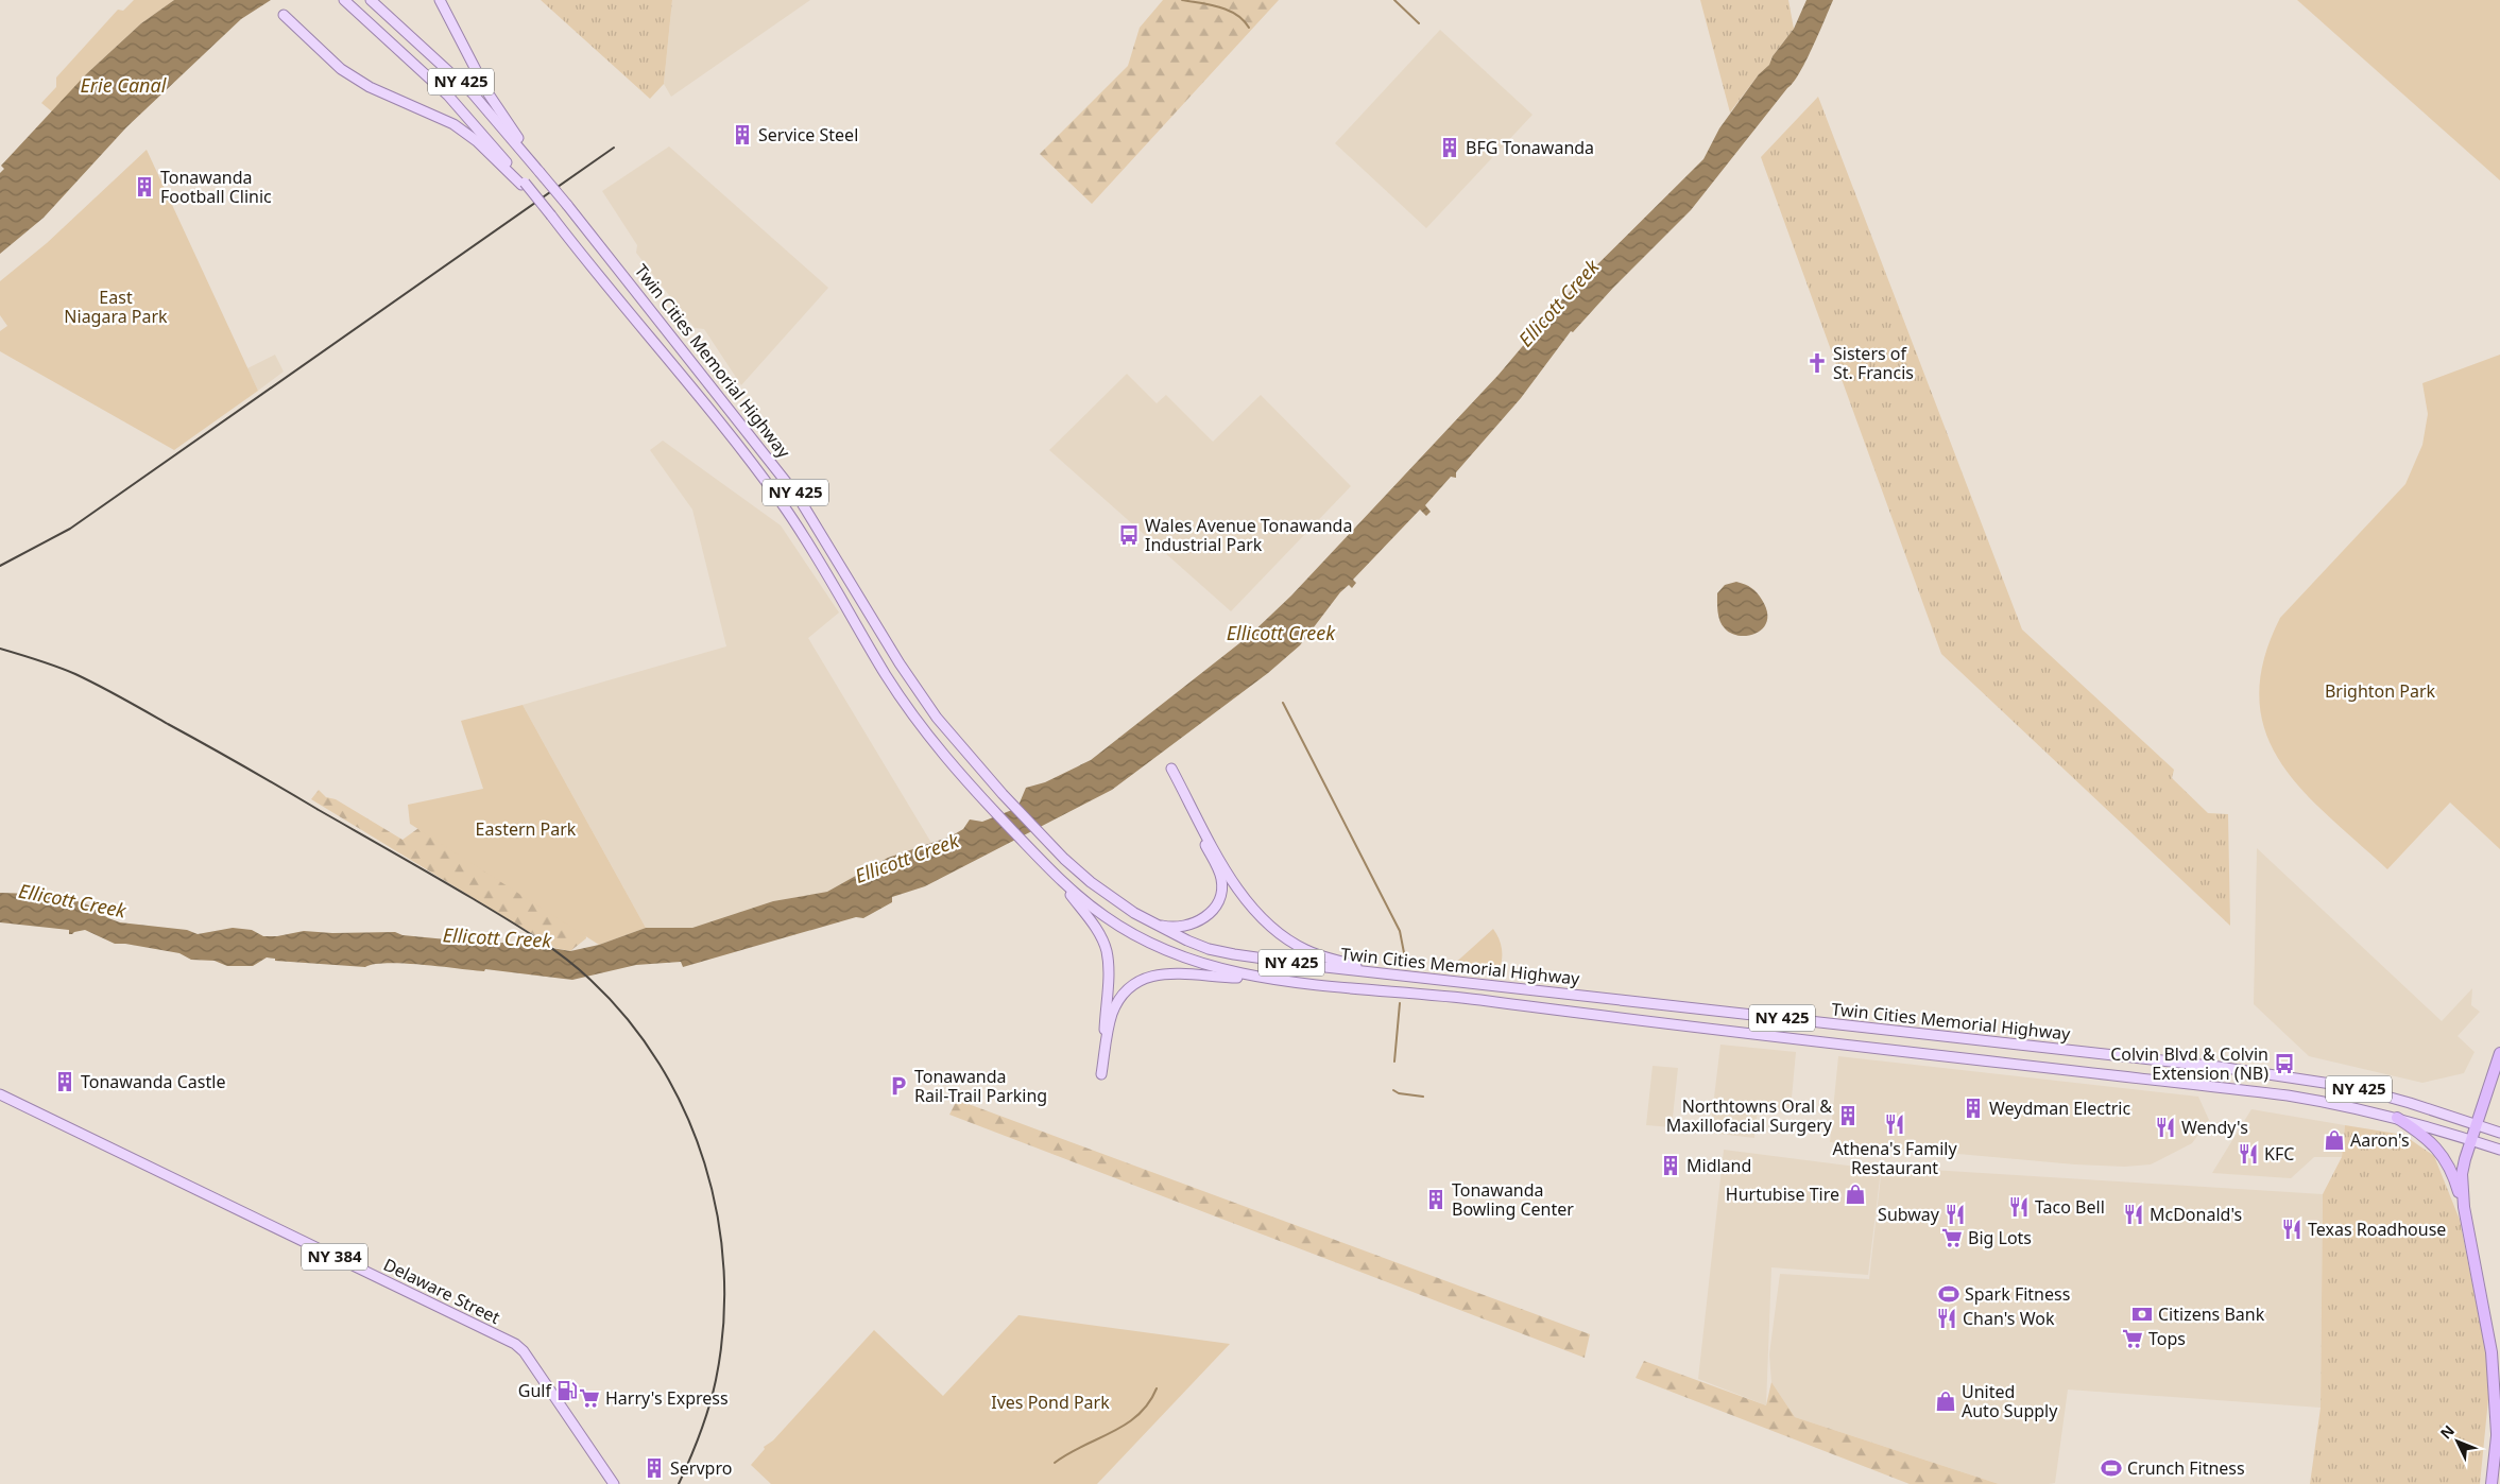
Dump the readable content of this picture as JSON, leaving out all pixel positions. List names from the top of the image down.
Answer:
{
  "streets": {
    "main road": [
      "NY 425",
      "Twin Cities Memorial Highway",
      "NY 384",
      "Delaware Street"
    ]
  },
  "crossings": [
    ["NY 425", "Twin Cities Memorial Highway"]
  ],
  "water": ["Erie Canal", "Ellicott Creek"],
  "parks": [
    "East Niagara Park",
    "Brighton Park",
    "Eastern Park",
    "Ives Pond Park"
  ],
  "places": {
    "building": [
      "Service Steel",
      "BFG Tonawanda",
      "Tonawanda Football Clinic",
      "Tonawanda Castle",
      "Weydman Electric",
      "Northtowns Oral & Maxillofacial Surgery",
      "Midland",
      "Tonawanda Bowling Center",
      "Servpro"
    ],
    "church": ["Sisters of St. Francis"],
    "bus stop": ["Wales Avenue Tonawanda Industrial Park", "Colvin Blvd & Colvin Extension (NB)"],
    "parking": ["Tonawanda Rail-Trail Parking"],
    "restaurant": [
      "Athena's Family Restaurant",
      "Wendy's",
      "KFC",
      "Taco Bell",
      "Subway",
      "McDonald's",
      "Texas Roadhouse",
      "Chan's Wok"
    ],
    "shop": ["Aaron's", "Hurtubise Tire", "United Auto Supply"],
    "supermarket": ["Big Lots", "Tops", "Harry's Express"],
    "sports": ["Spark Fitness", "Crunch Fitness"],
    "bank": ["Citizens Bank"],
    "fuel station": ["Gulf"]
  },
  "north": "top left"
}
